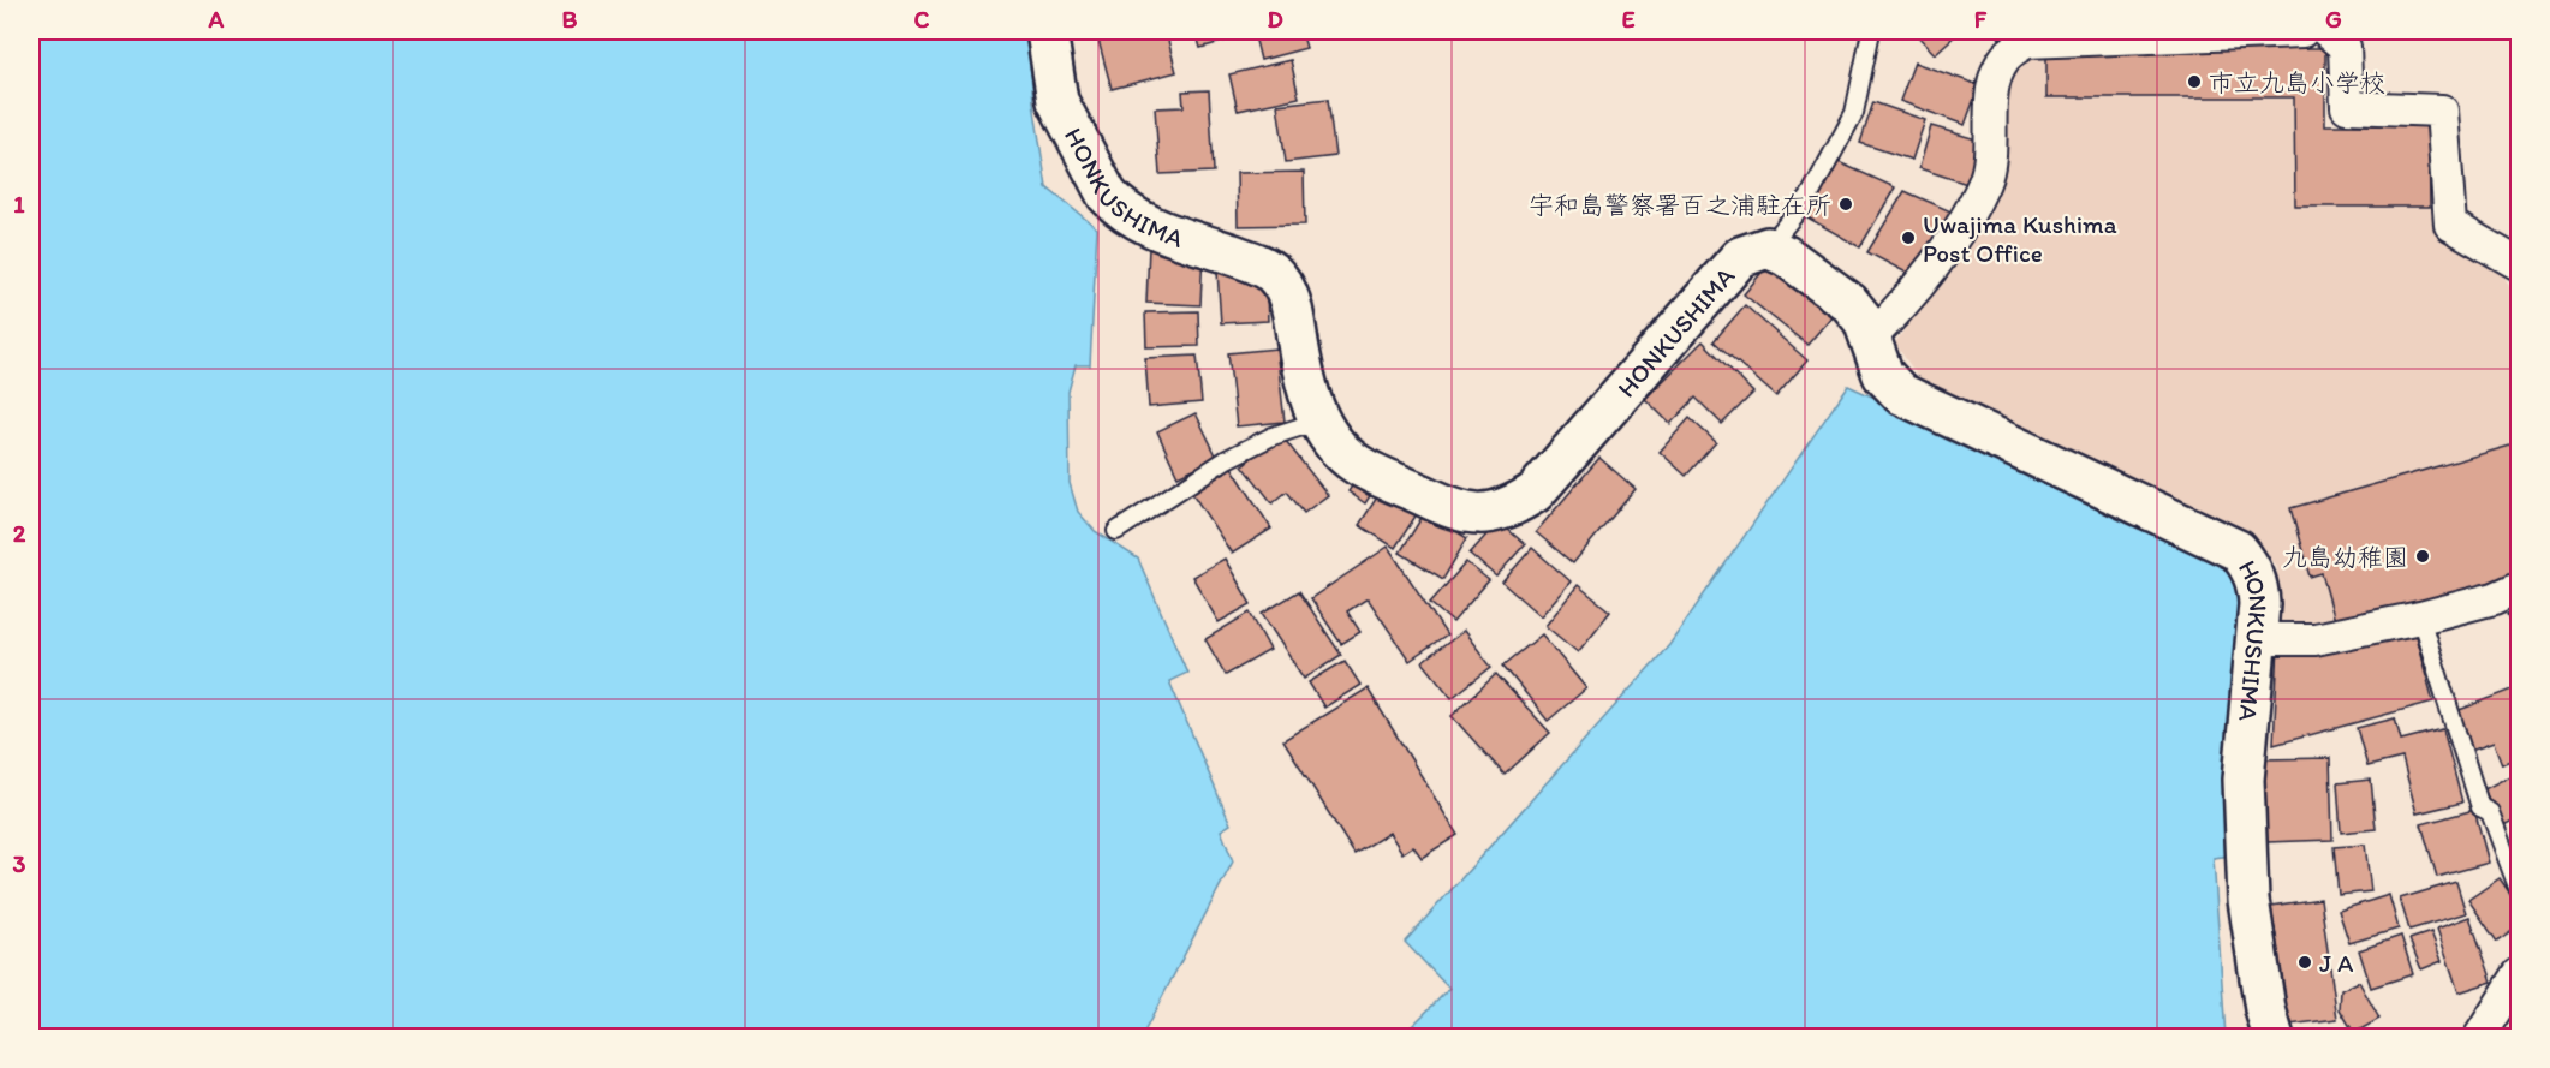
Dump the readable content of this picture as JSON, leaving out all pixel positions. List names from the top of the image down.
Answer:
{
  "streets": {
    "main road": ["HONKUSHIMA"]
  },
  "places": [
    "市立九島小学校",
    "宇和島警察署百之浦駐在所",
    "Uwajima Kushima Post Office",
    "九島幼稚園",
    "J A"
  ],
  "grid": {
    "columns": [
      "A",
      "B",
      "C",
      "D",
      "E",
      "F",
      "G"
    ],
    "rows": ["1", "2", "3"]
  }
}
